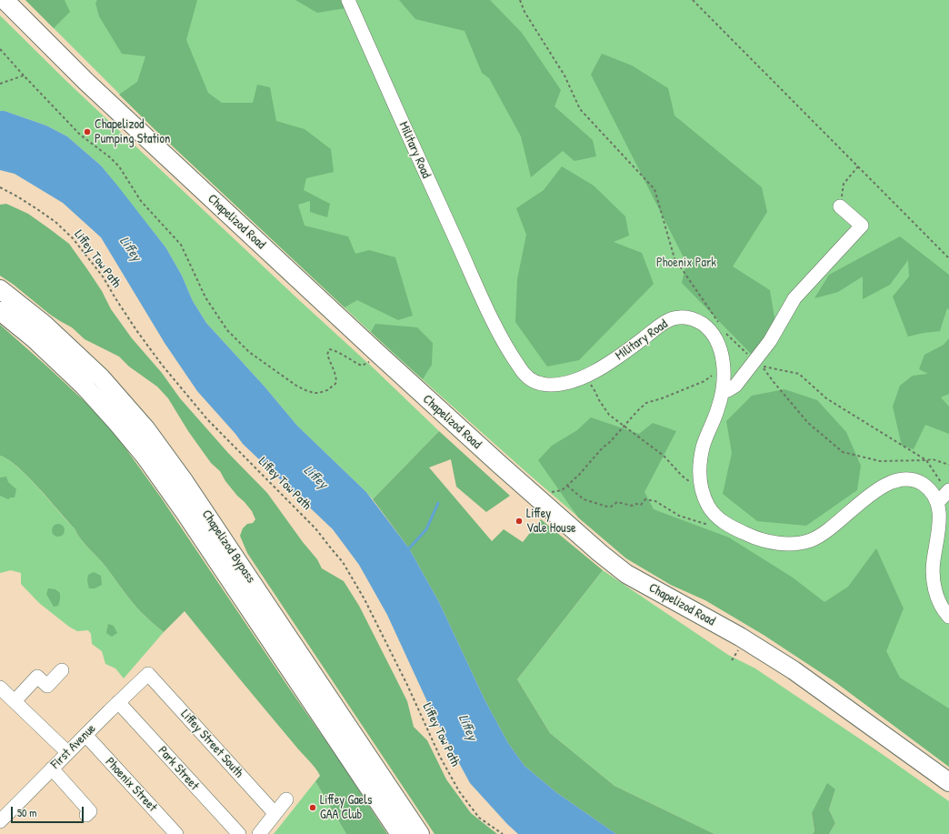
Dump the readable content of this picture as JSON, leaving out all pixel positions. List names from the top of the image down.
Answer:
{
  "streets": {
    "main road": ["Chapelizod Road", "Chapelizod Bypass"],
    "street": [
      "Military Road",
      "Liffey Street South",
      "First Avenue",
      "Park Street",
      "Phoenix Street"
    ],
    "path": ["Liffey Tow Path"]
  },
  "crossings": [
    ["Liffey Street South", "First Avenue"],
    ["First Avenue", "Park Street"],
    ["First Avenue", "Phoenix Street"]
  ],
  "water": ["Liffey"],
  "parks": ["Phoenix Park"],
  "places": ["Chapelizod Pumping Station", "Liffey Vale House", "Liffey Gaels GAA Club"],
  "scale_bar": "50 m"
}
